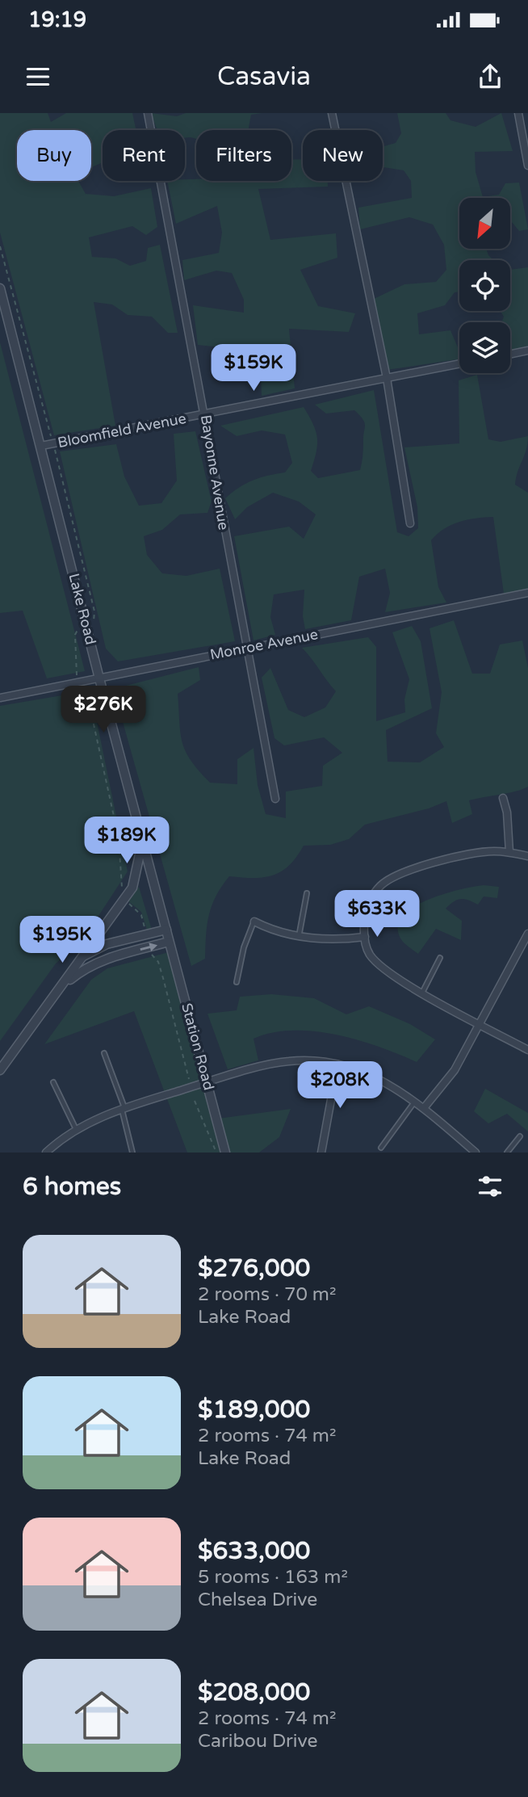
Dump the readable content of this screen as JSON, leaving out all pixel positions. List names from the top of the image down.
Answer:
{
  "streets": {
    "street": [
      "Bloomfield Avenue",
      "Bayonne Avenue",
      "Lake Road",
      "Monroe Avenue",
      "Station Road"
    ]
  },
  "crossings": [
    ["Bloomfield Avenue", "Bayonne Avenue"],
    ["Bloomfield Avenue", "Lake Road"],
    ["Bayonne Avenue", "Monroe Avenue"],
    ["Lake Road", "Monroe Avenue"],
    ["Lake Road", "Station Road"]
  ],
  "north": "bottom left",
  "page": {
    "status": "19:19",
    "header": "Casavia",
    "chip": [
      "Buy",
      "Rent",
      "Filters",
      "New"
    ],
    "price": [
      "$159K",
      "$276K",
      "$189K",
      "$633K",
      "$195K",
      "$208K"
    ],
    "heading": "6 homes",
    "list": [
      {
        "name": "$276,000",
        "note": "2 rooms · 70 m² · Lake Road"
      },
      {
        "name": "$189,000",
        "note": "2 rooms · 74 m² · Lake Road"
      },
      {
        "name": "$633,000",
        "note": "5 rooms · 163 m² · Chelsea Drive"
      },
      {
        "name": "$208,000",
        "note": "2 rooms · 74 m² · Caribou Drive"
      }
    ]
  }
}
